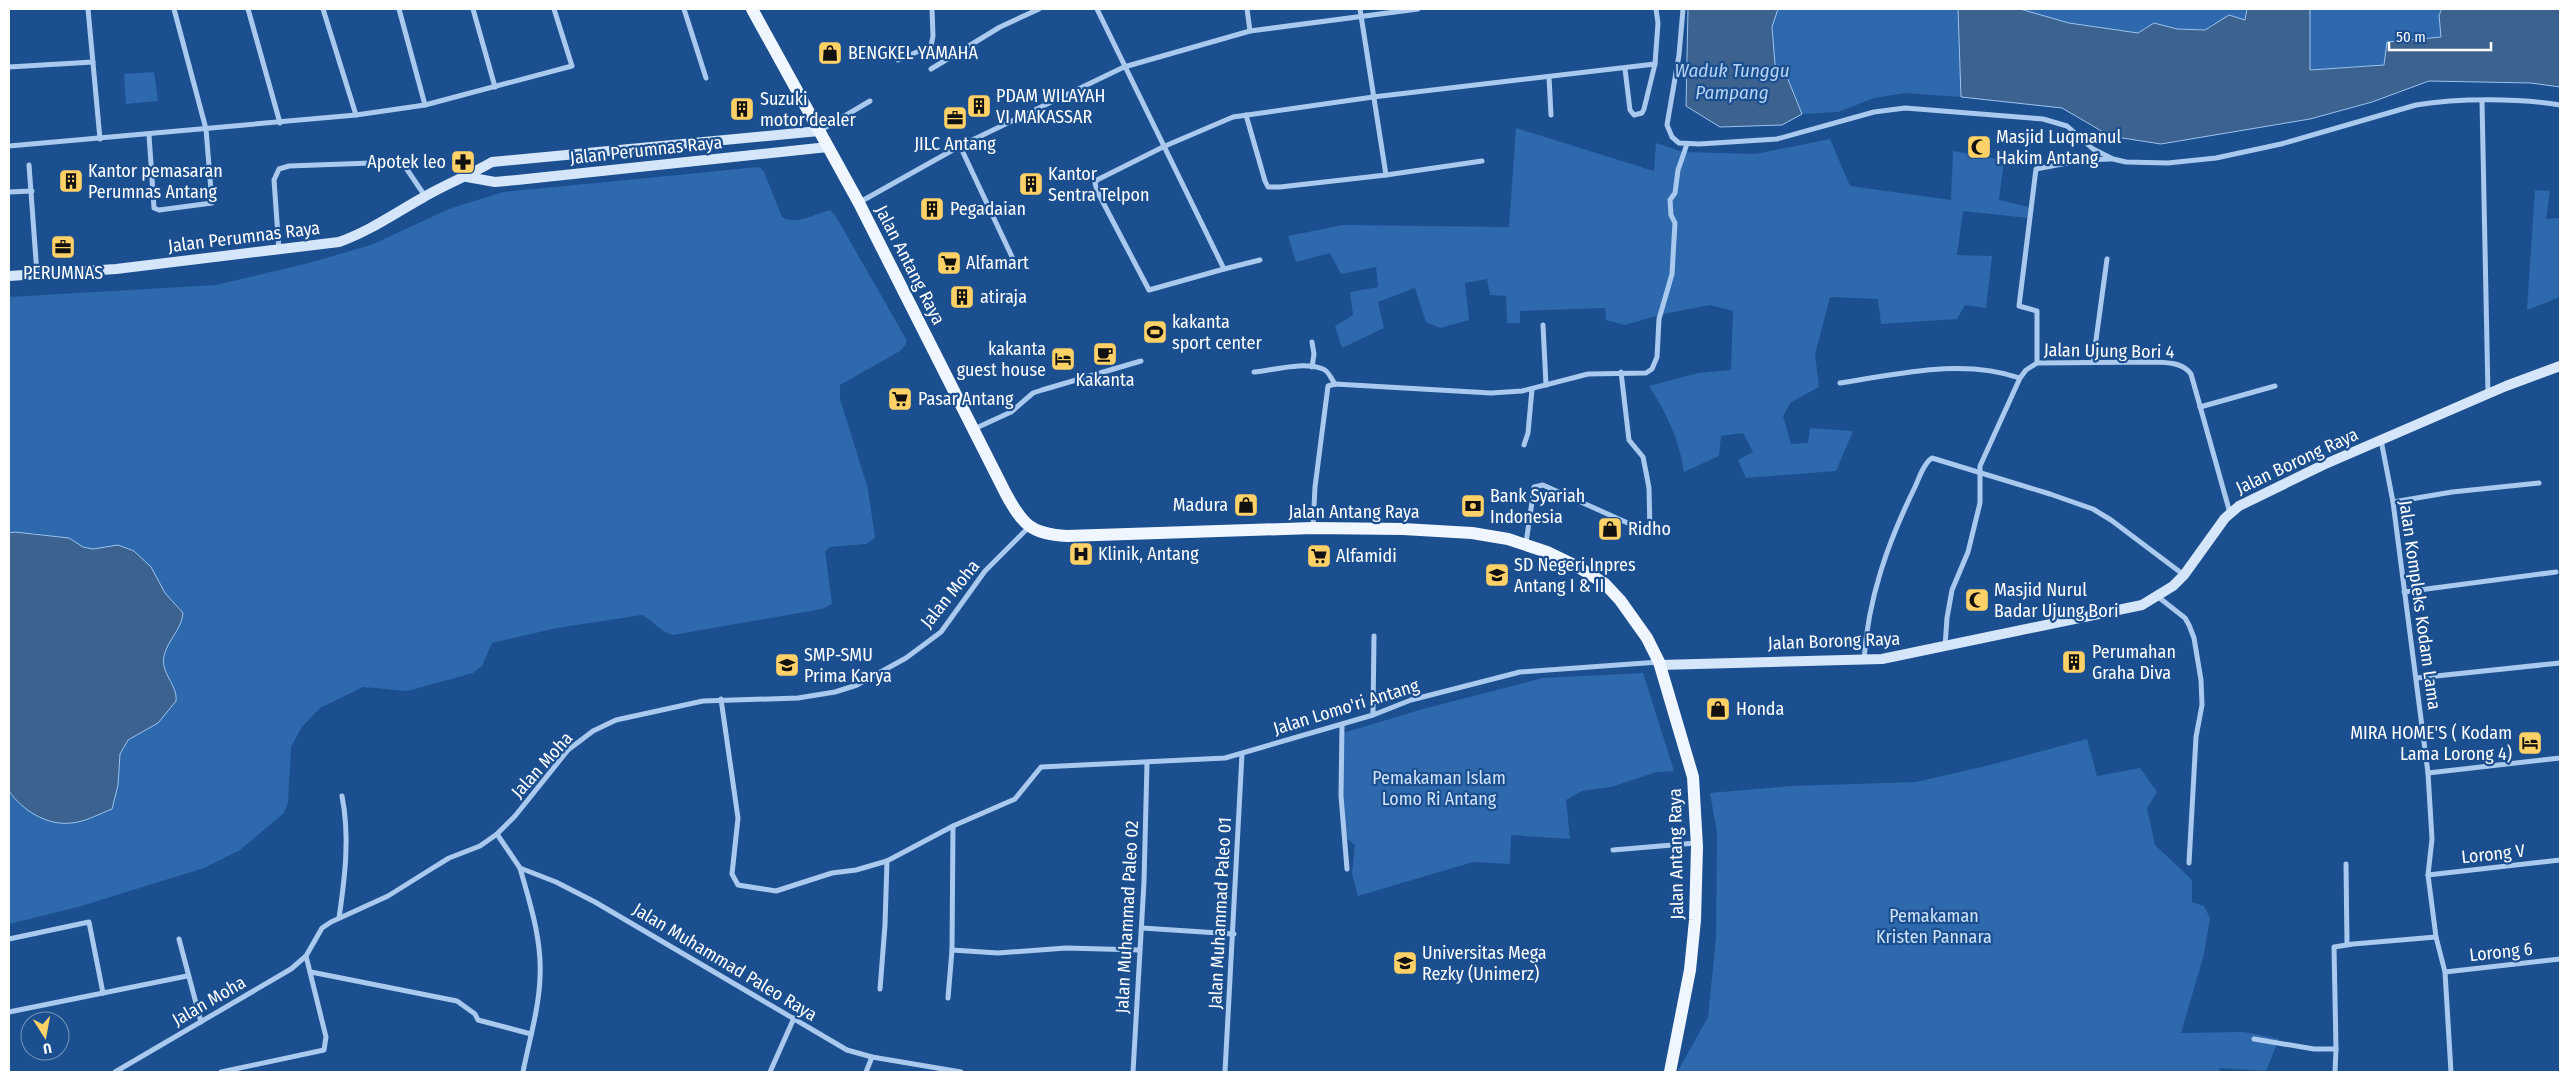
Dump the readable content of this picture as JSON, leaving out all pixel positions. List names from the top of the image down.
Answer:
{
  "streets": {
    "main road": ["Jalan Antang Raya"],
    "street": [
      "Jalan Perumnas Raya",
      "Jalan Ujung Bori 4",
      "Jalan Borong Raya",
      "Jalan Moha",
      "Jalan Kompleks Kodam Lama",
      "Jalan Lomo'ri Antang",
      "Lorong V",
      "Jalan Muhammad Paleo 01",
      "Jalan Muhammad Paleo 02",
      "Lorong 6",
      "Jalan Muhammad Paleo Raya"
    ]
  },
  "crossings": [
    ["Jalan Perumnas Raya", "Jalan Antang Raya"],
    ["Jalan Antang Raya", "Jalan Borong Raya"],
    ["Jalan Antang Raya", "Jalan Moha"],
    ["Jalan Antang Raya", "Jalan Lomo'ri Antang"],
    ["Jalan Ujung Bori 4", "Jalan Borong Raya"],
    ["Jalan Borong Raya", "Jalan Kompleks Kodam Lama"],
    ["Jalan Borong Raya", "Jalan Lomo'ri Antang"],
    ["Jalan Kompleks Kodam Lama", "Lorong V"],
    ["Jalan Kompleks Kodam Lama", "Lorong 6"],
    ["Jalan Lomo'ri Antang", "Jalan Muhammad Paleo 01"],
    ["Jalan Lomo'ri Antang", "Jalan Muhammad Paleo 02"]
  ],
  "water": ["Waduk Tunggu Pampang"],
  "parks": ["Pemakaman Islam Lomo Ri Antang", "Pemakaman Kristen Pannara"],
  "places": {
    "shop": [
      "BENGKEL YAMAHA",
      "Madura",
      "Ridho",
      "Honda"
    ],
    "building": [
      "PDAM WILAYAH VI MAKASSAR",
      "Suzuki motor dealer",
      "Kantor pemasaran Perumnas Antang",
      "Kantor Sentra Telpon",
      "Pegadaian",
      "atiraja",
      "Perumahan Graha Diva"
    ],
    "office": ["JILC Antang", "PERUMNAS"],
    "mosque": ["Masjid Luqmanul Hakim Antang", "Masjid Nurul Badar Ujung Bori"],
    "pharmacy": ["Apotek leo"],
    "supermarket": ["Alfamart", "Pasar Antang", "Alfamidi"],
    "sports": ["kakanta sport center"],
    "cafe": ["Kakanta"],
    "hotel": ["kakanta guest house", "MIRA HOME'S ( Kodam Lama Lorong 4)"],
    "bank": ["Bank Syariah Indonesia"],
    "hospital": ["Klinik, Antang"],
    "school or university": ["SD Negeri Inpres Antang I & II", "SMP-SMU Prima Karya", "Universitas Mega Rezky (Unimerz)"]
  },
  "scale_bar": "50 m",
  "north": "bottom"
}
